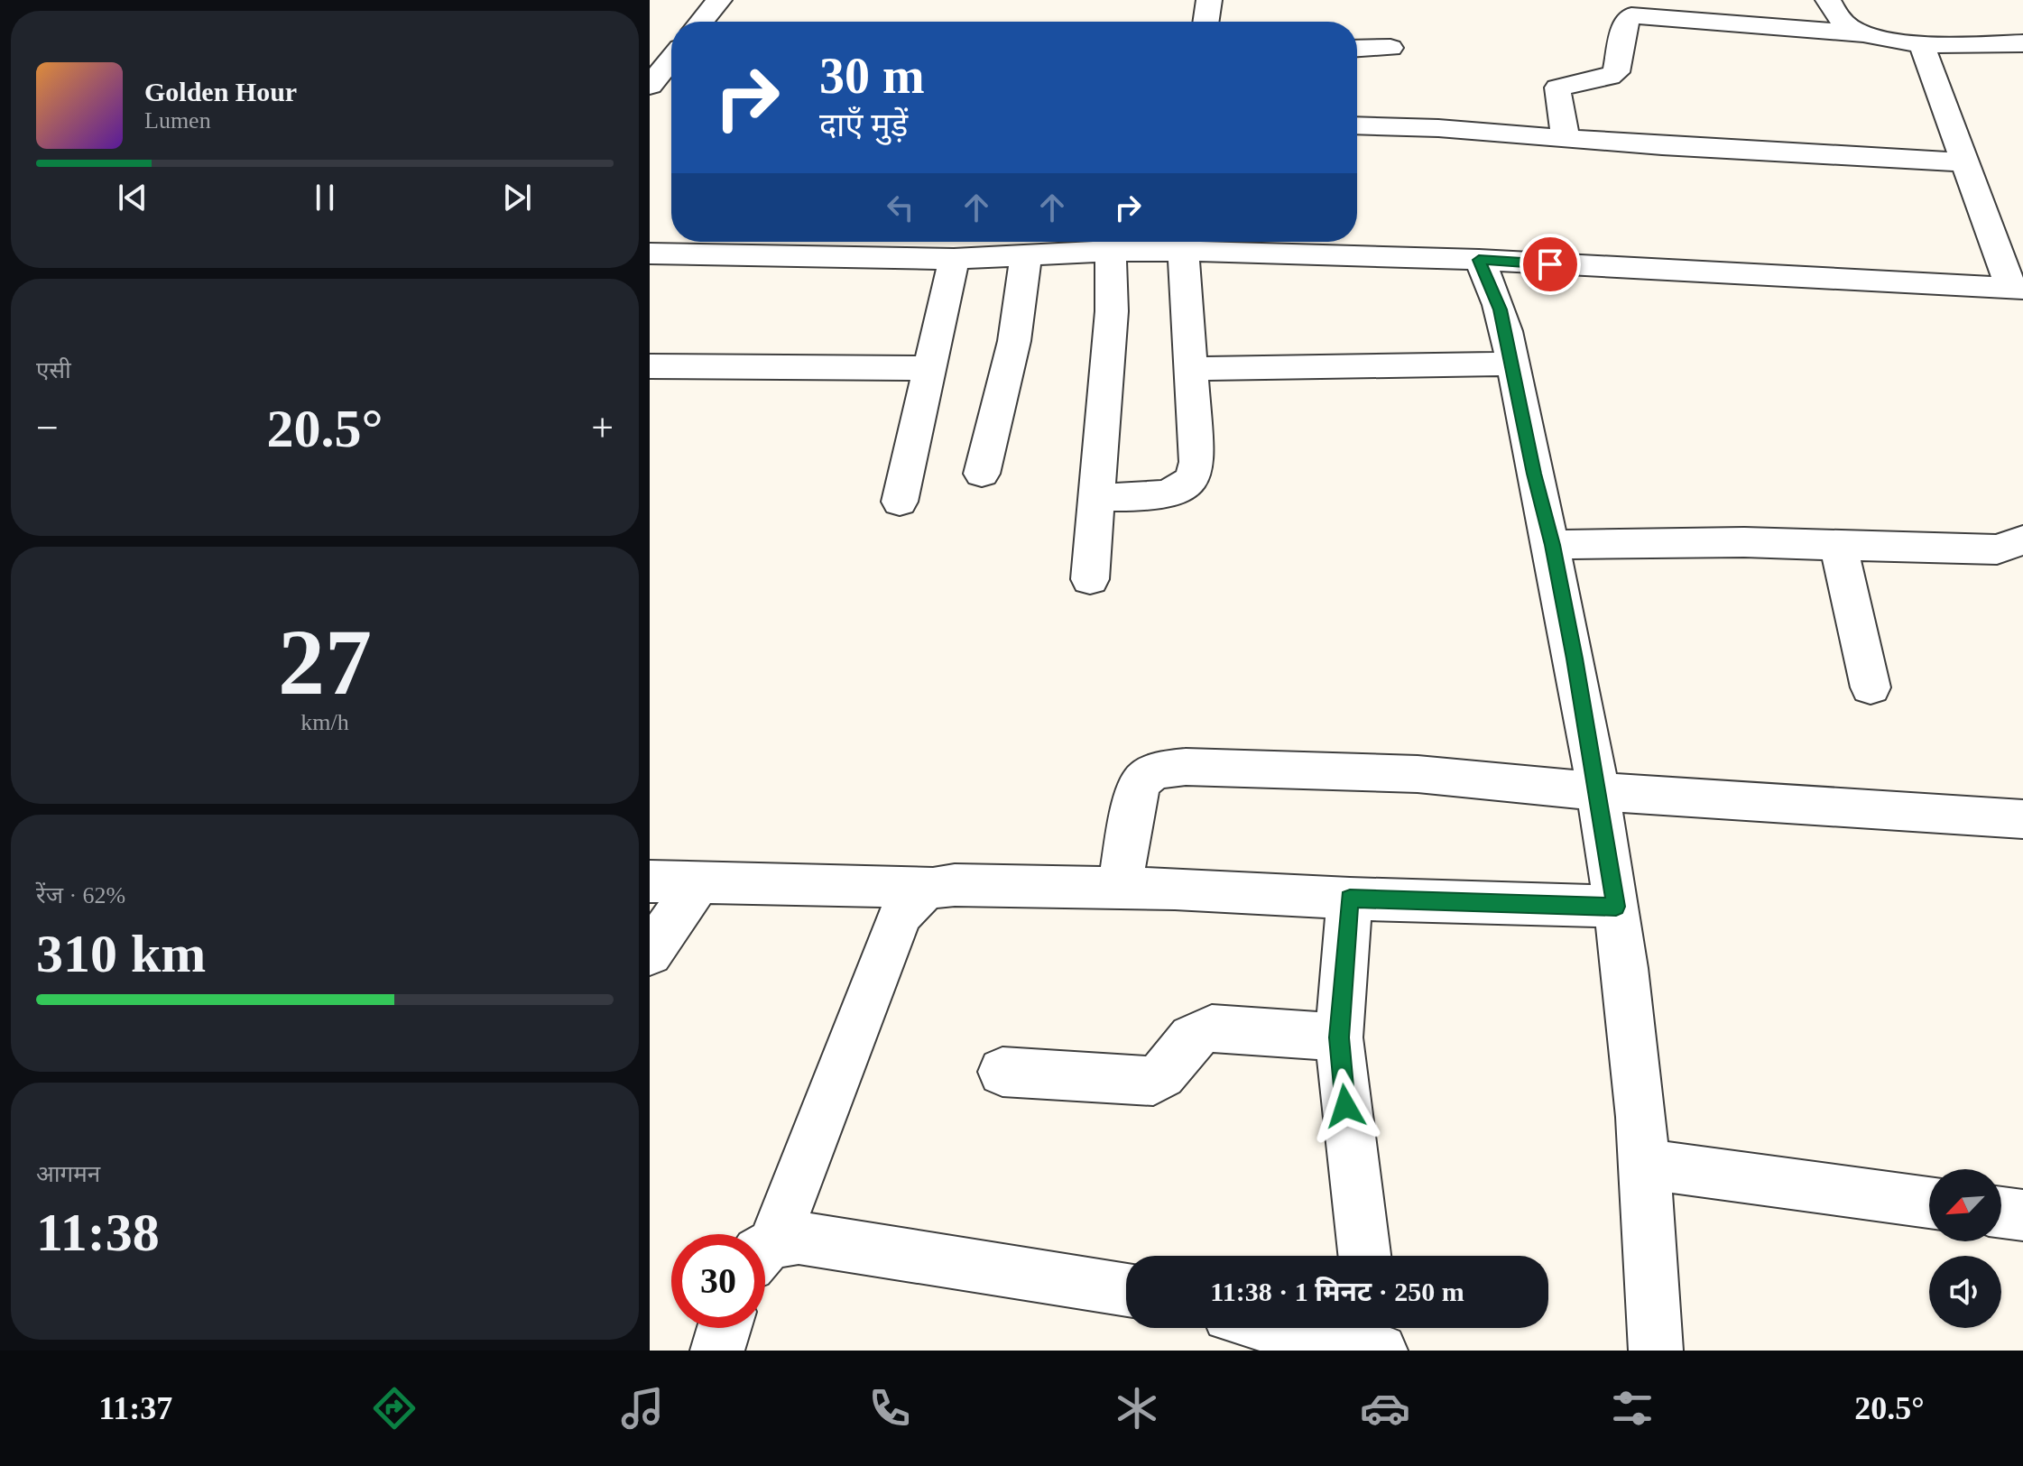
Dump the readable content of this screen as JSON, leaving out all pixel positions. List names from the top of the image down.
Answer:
{
  "north": "bottom left",
  "page": {
    "turn": ["30 m", "दाएँ मुड़ें"],
    "song": ["Golden Hour", "Lumen"],
    "tile": [
      "एसी",
      ["27", "km/h"],
      ["रेंज · 62%", "310 km"],
      ["आगमन", "11:38"]
    ],
    "heat": ["−", "20.5°", "+"],
    "limit": "30",
    "trip": "11:38 · 1 मिनट · 250 m",
    "tabs": ["11:37", "20.5°"]
  }
}
